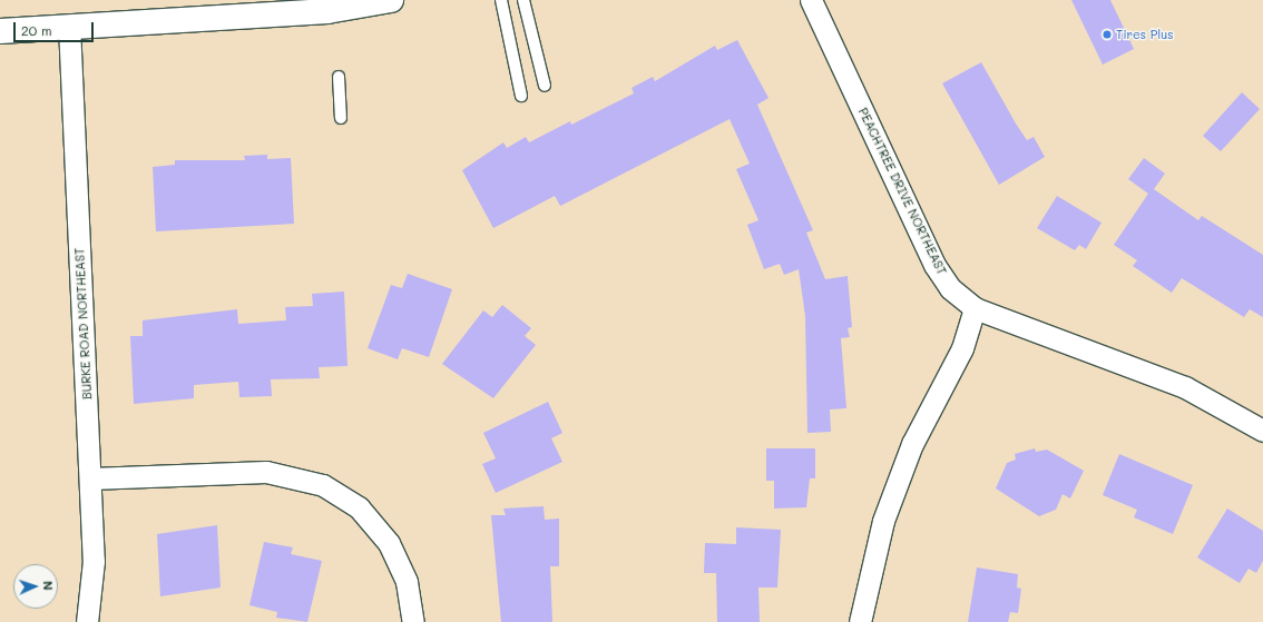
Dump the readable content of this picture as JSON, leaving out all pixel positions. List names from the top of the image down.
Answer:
{
  "streets": {
    "street": ["PEACHTREE DRIVE NORTHEAST", "BURKE ROAD NORTHEAST"]
  },
  "places": ["Tires Plus"],
  "scale_bar": "20 m",
  "north": "right"
}
